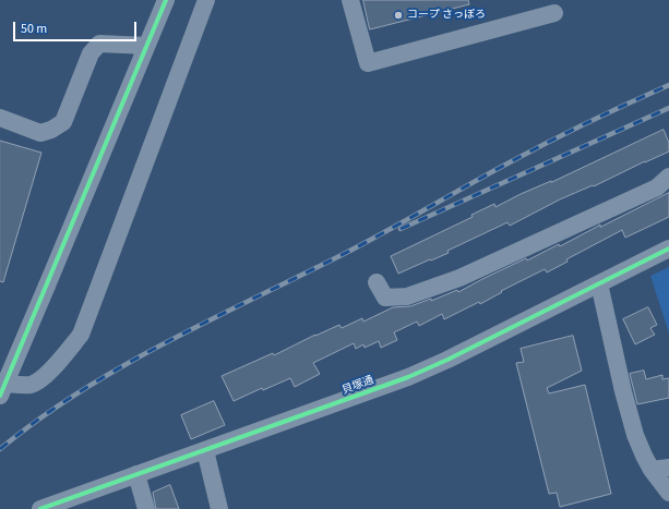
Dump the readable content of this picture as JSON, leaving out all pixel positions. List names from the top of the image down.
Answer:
{
  "streets": {
    "street": ["貝塚通"]
  },
  "places": ["コープ さっぽろ"],
  "scale_bar": "50 m"
}
